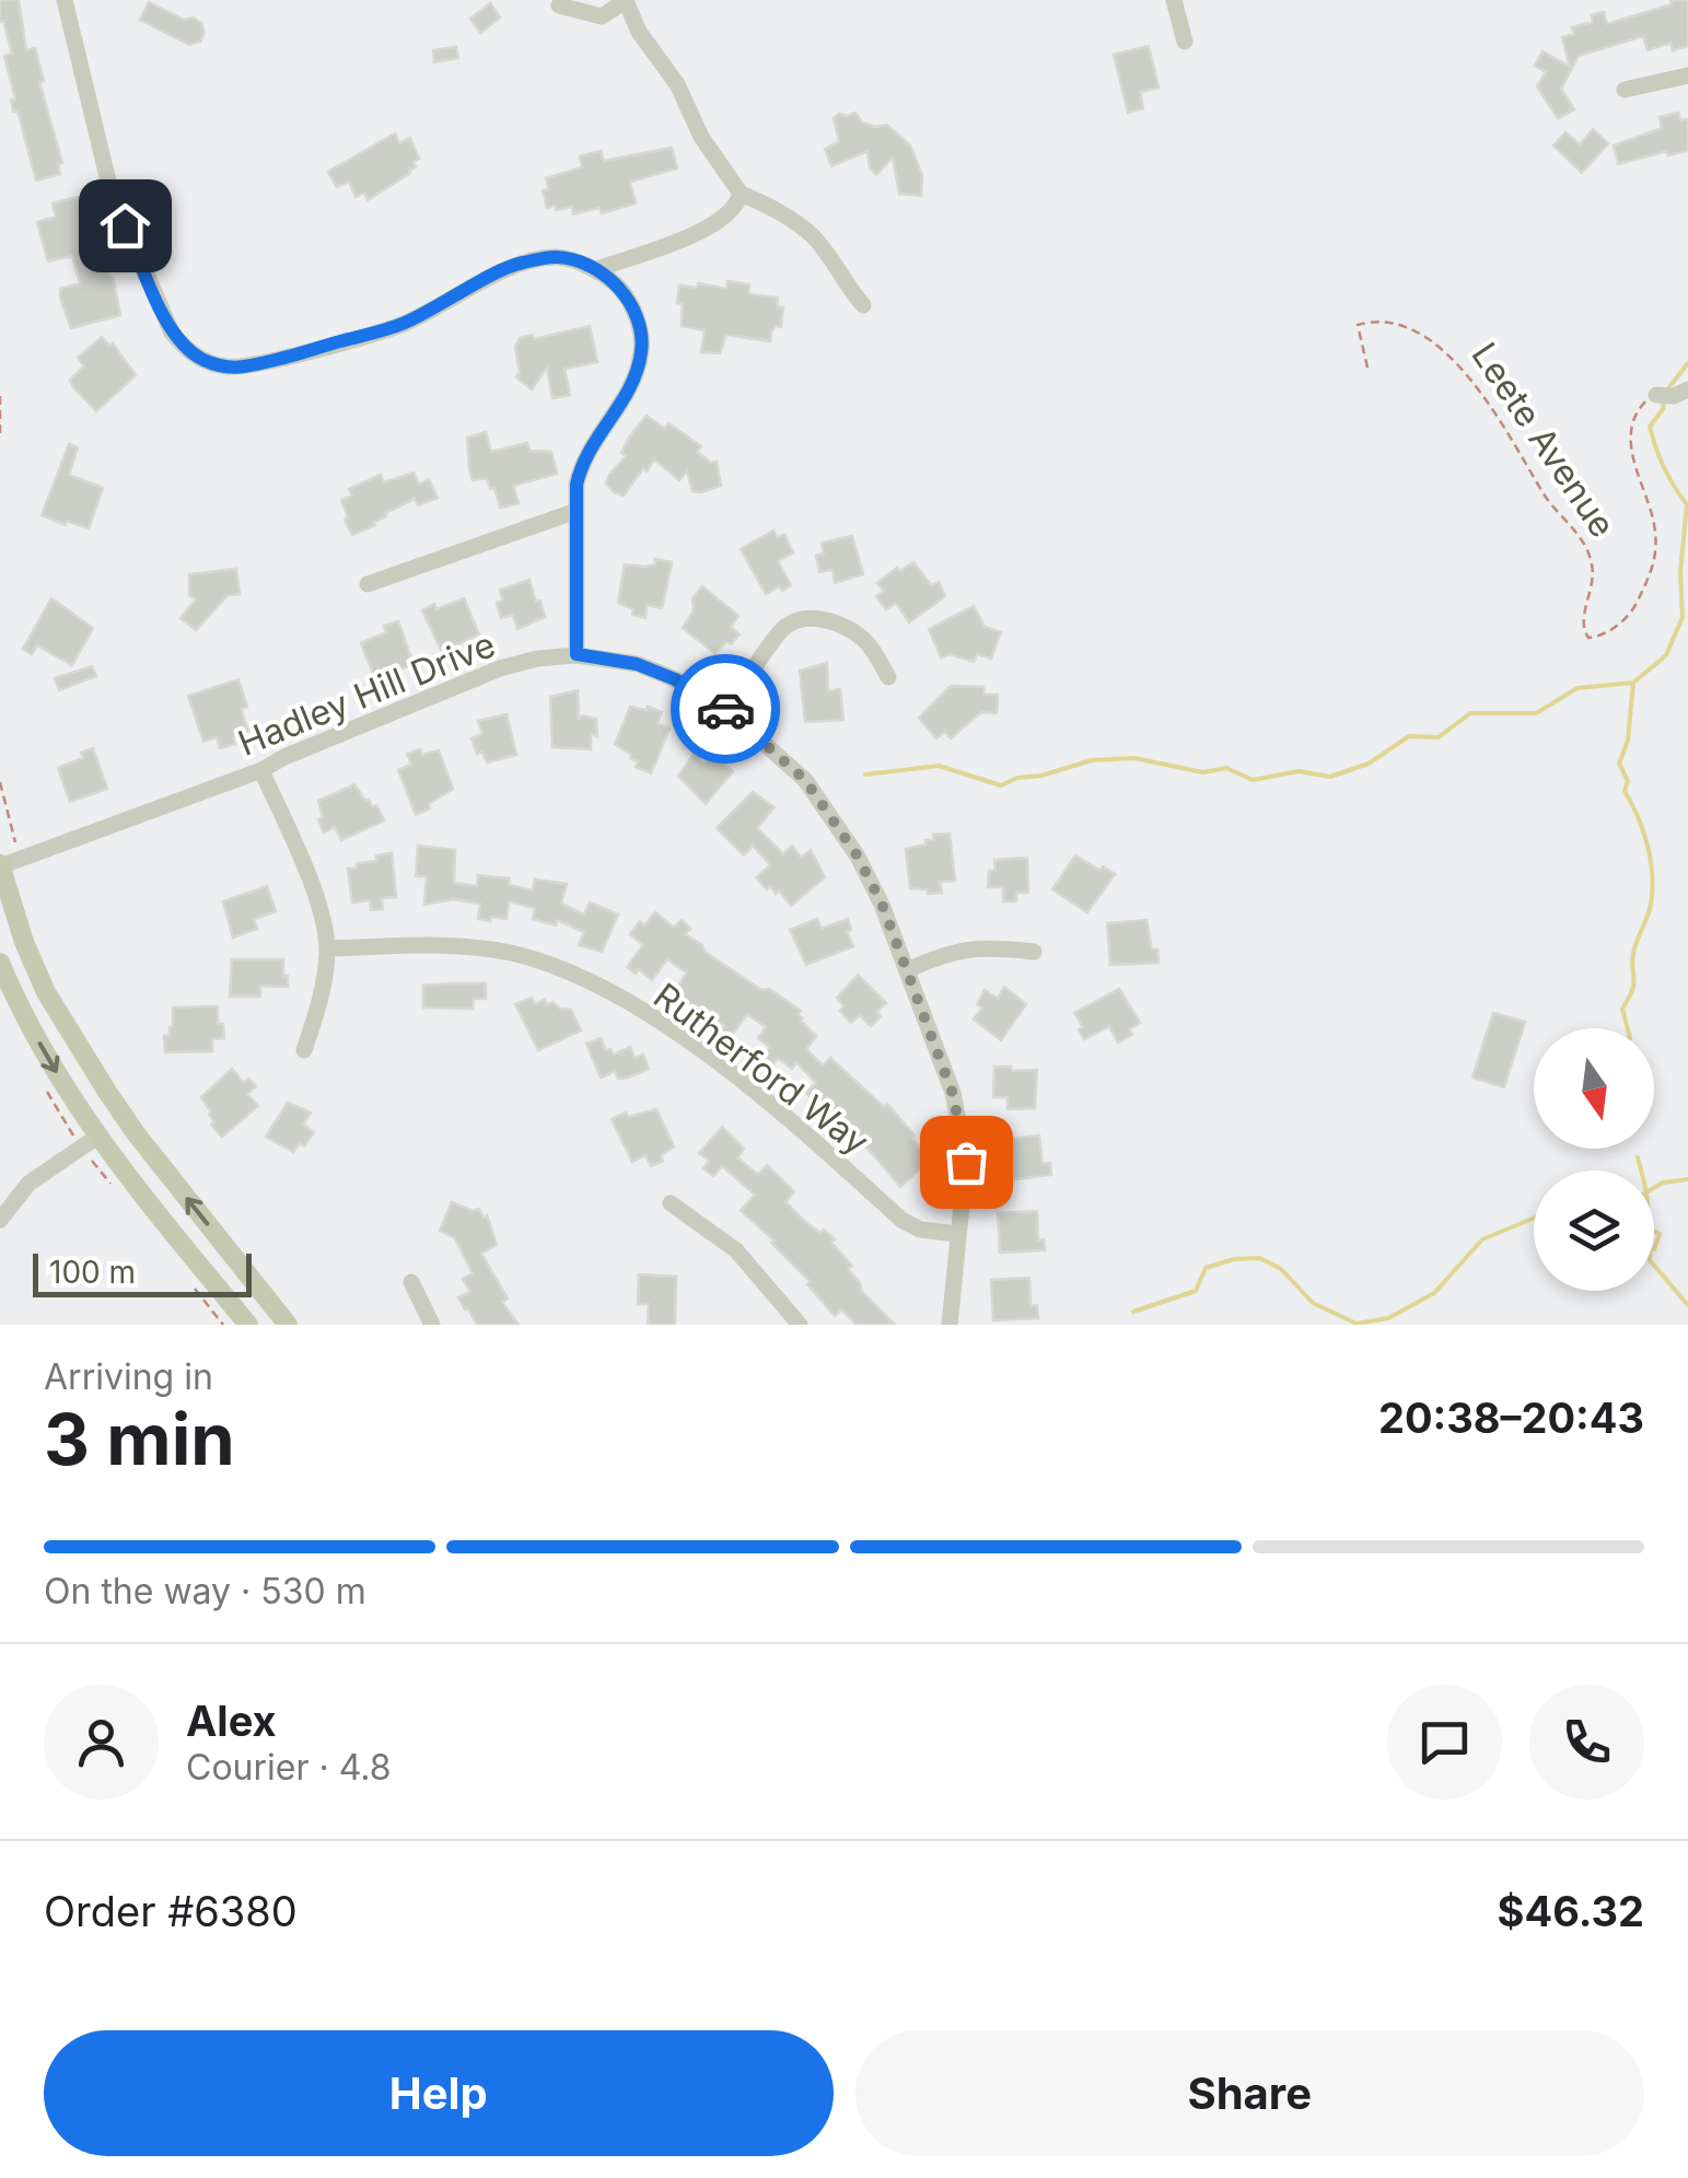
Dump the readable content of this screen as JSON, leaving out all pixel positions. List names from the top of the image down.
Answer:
{
  "streets": {
    "street": ["Hadley Hill Drive", "Rutherford Way"],
    "path": ["Leete Avenue"]
  },
  "crossings": [
    ["Hadley Hill Drive", "Rutherford Way"]
  ],
  "scale_bar": "100 m",
  "north": "bottom",
  "page": {
    "scale": "100 m",
    "heading": ["3 min", "Arriving in", "20:38–20:43"],
    "panel": [
      "Alex",
      "Courier · 4.8",
      "Order #6380",
      "$46.32"
    ],
    "bar": "On the way · 530 m",
    "buttons": ["Help", "Share"]
  }
}
